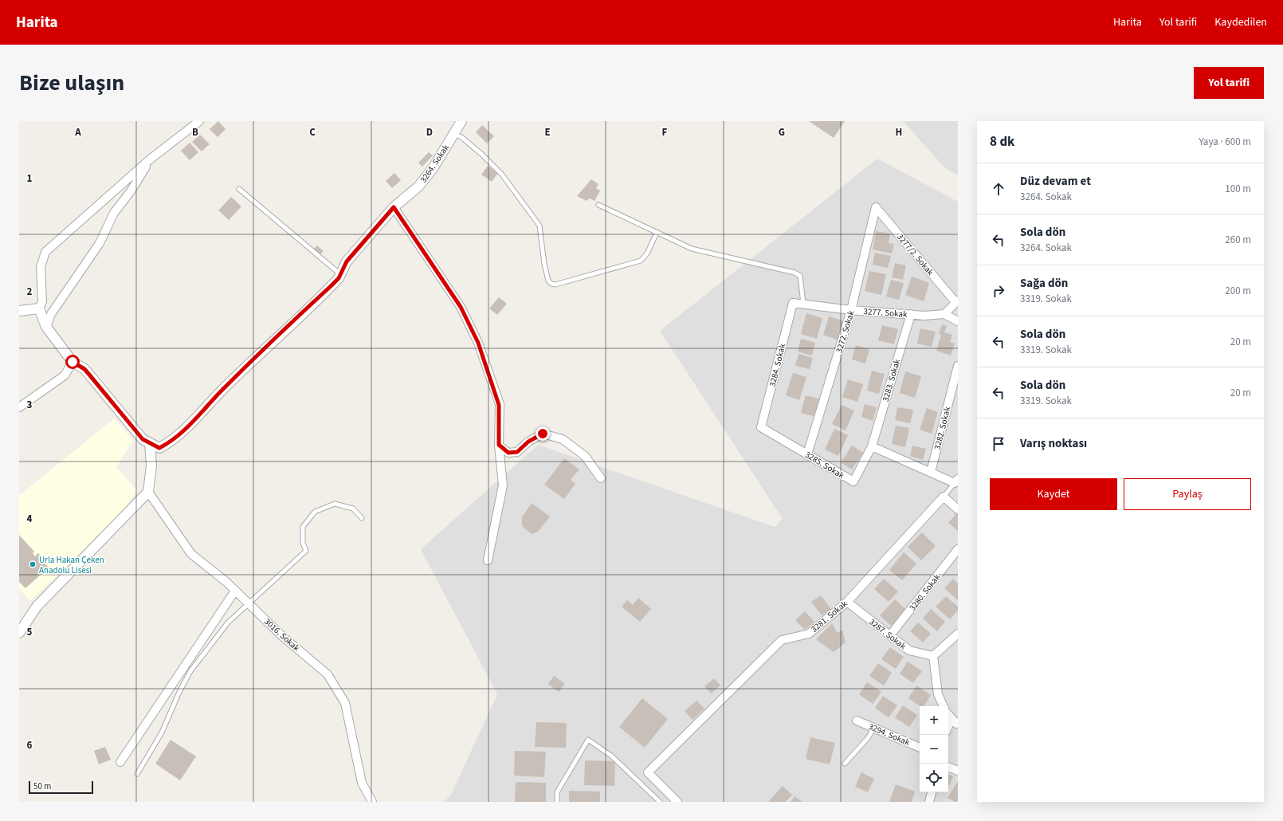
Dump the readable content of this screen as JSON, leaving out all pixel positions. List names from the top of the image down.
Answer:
{
  "streets": {
    "street": [
      "3264. Sokak",
      "3277/2. Sokak",
      "3277. Sokak",
      "3272. Sokak",
      "3284. Sokak",
      "3283. Sokak",
      "3282. Sokak",
      "3285. Sokak",
      "3280. Sokak",
      "3281. Sokak",
      "3287. Sokak",
      "3016. Sokak",
      "3294. Sokak"
    ]
  },
  "crossings": [
    ["3277/2. Sokak", "3272. Sokak"],
    ["3277. Sokak", "3272. Sokak"],
    ["3277. Sokak", "3284. Sokak"],
    ["3277. Sokak", "3283. Sokak"],
    ["3272. Sokak", "3285. Sokak"],
    ["3284. Sokak", "3285. Sokak"],
    ["3283. Sokak", "3285. Sokak"],
    ["3280. Sokak", "3287. Sokak"],
    ["3281. Sokak", "3287. Sokak"]
  ],
  "places": ["Urla Hakan Çeken Anadolu Lisesi"],
  "scale_bar": "50 m",
  "page": {
    "header": "Harita",
    "nav": ["Harita", "Yol tarifi", "Kaydedilen"],
    "title": "Bize ulaşın",
    "buttons": [
      "Yol tarifi",
      ["Kaydet", "Paylaş"]
    ],
    "heading": ["8 dk", "Yaya · 600 m"],
    "list": [
      ["Düz devam et", "3264. Sokak", "100 m"],
      ["Sola dön", "3264. Sokak", "260 m"],
      ["Sağa dön", "3319. Sokak", "200 m"],
      ["Sola dön", "3319. Sokak", "20 m"],
      ["Sola dön", "3319. Sokak", "20 m"],
      "Varış noktası"
    ],
    "map_buttons": ["+", "−"],
    "scale": "50 m"
  },
  "grid": {
    "columns": [
      "A",
      "B",
      "C",
      "D",
      "E",
      "F",
      "G",
      "H"
    ],
    "rows": [
      "1",
      "2",
      "3",
      "4",
      "5",
      "6"
    ]
  }
}
